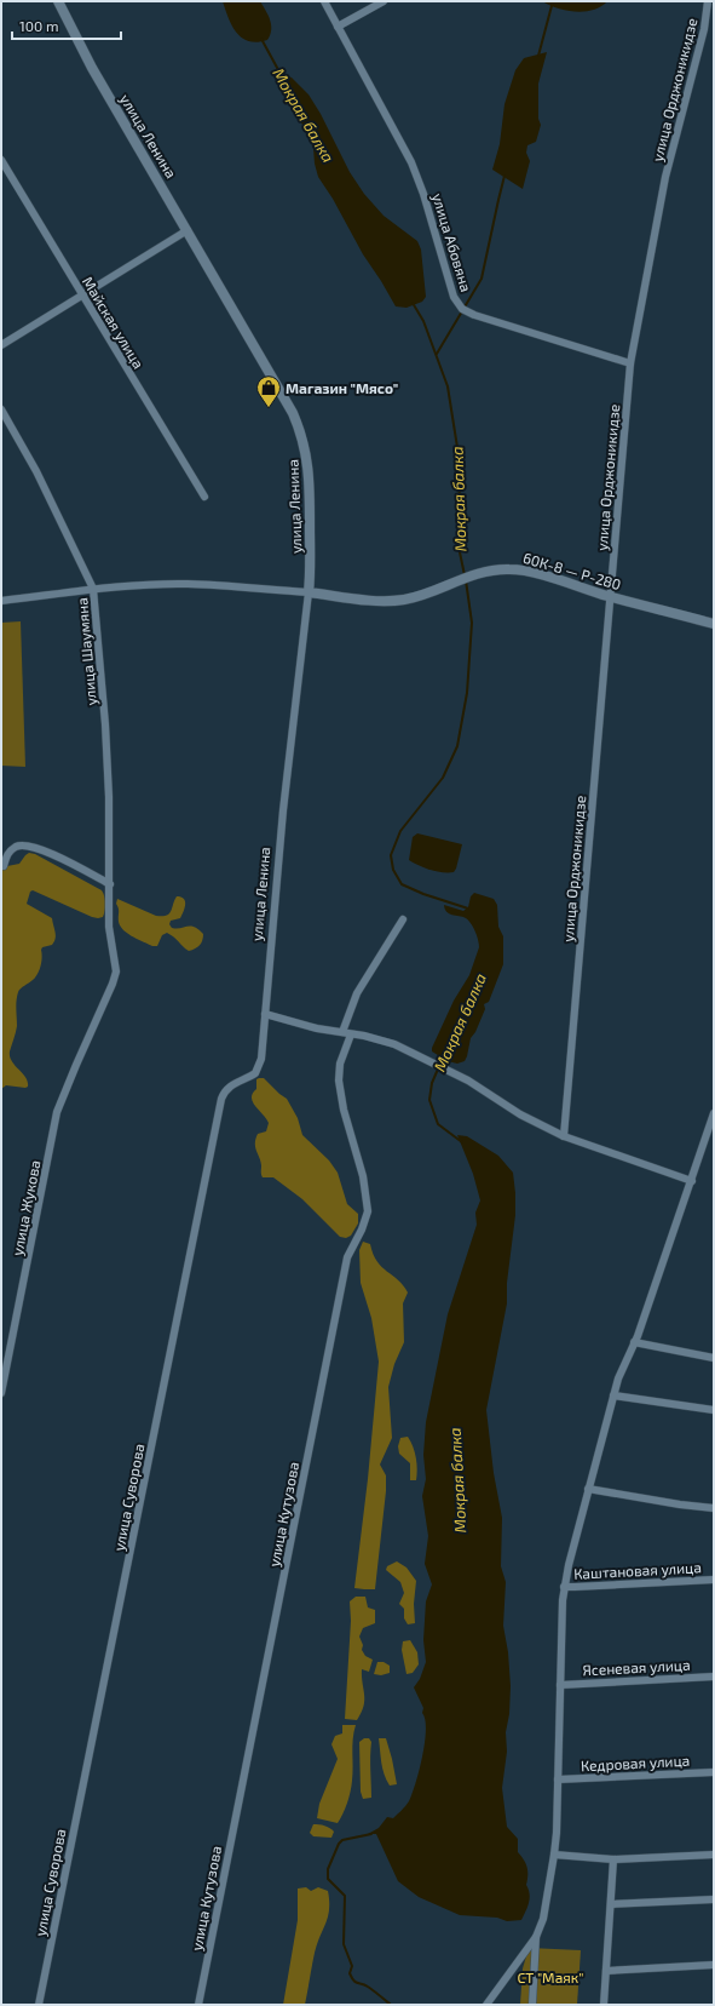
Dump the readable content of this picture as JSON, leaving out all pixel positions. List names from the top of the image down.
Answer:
{
  "streets": {
    "street": [
      "улица Орджоникидзе",
      "улица Ленина",
      "улица Абовяна",
      "Майская улица",
      "60К-8 — Р-280",
      "улица Шаумяна",
      "улица Жукова",
      "улица Суворова",
      "улица Кутузова",
      "Каштановая улица",
      "Ясеневая улица",
      "Кедровая улица"
    ]
  },
  "crossings": [
    ["улица Орджоникидзе", "улица Абовяна"],
    ["улица Орджоникидзе", "60К-8 — Р-280"],
    ["улица Ленина", "60К-8 — Р-280"],
    ["улица Ленина", "улица Суворова"],
    ["улица Шаумяна", "улица Жукова"]
  ],
  "water": ["Мокрая балка"],
  "parks": ["СТ \"Маяк\""],
  "places": {
    "shop": ["Магазин \"Мясо\""]
  },
  "scale_bar": "100 m"
}
